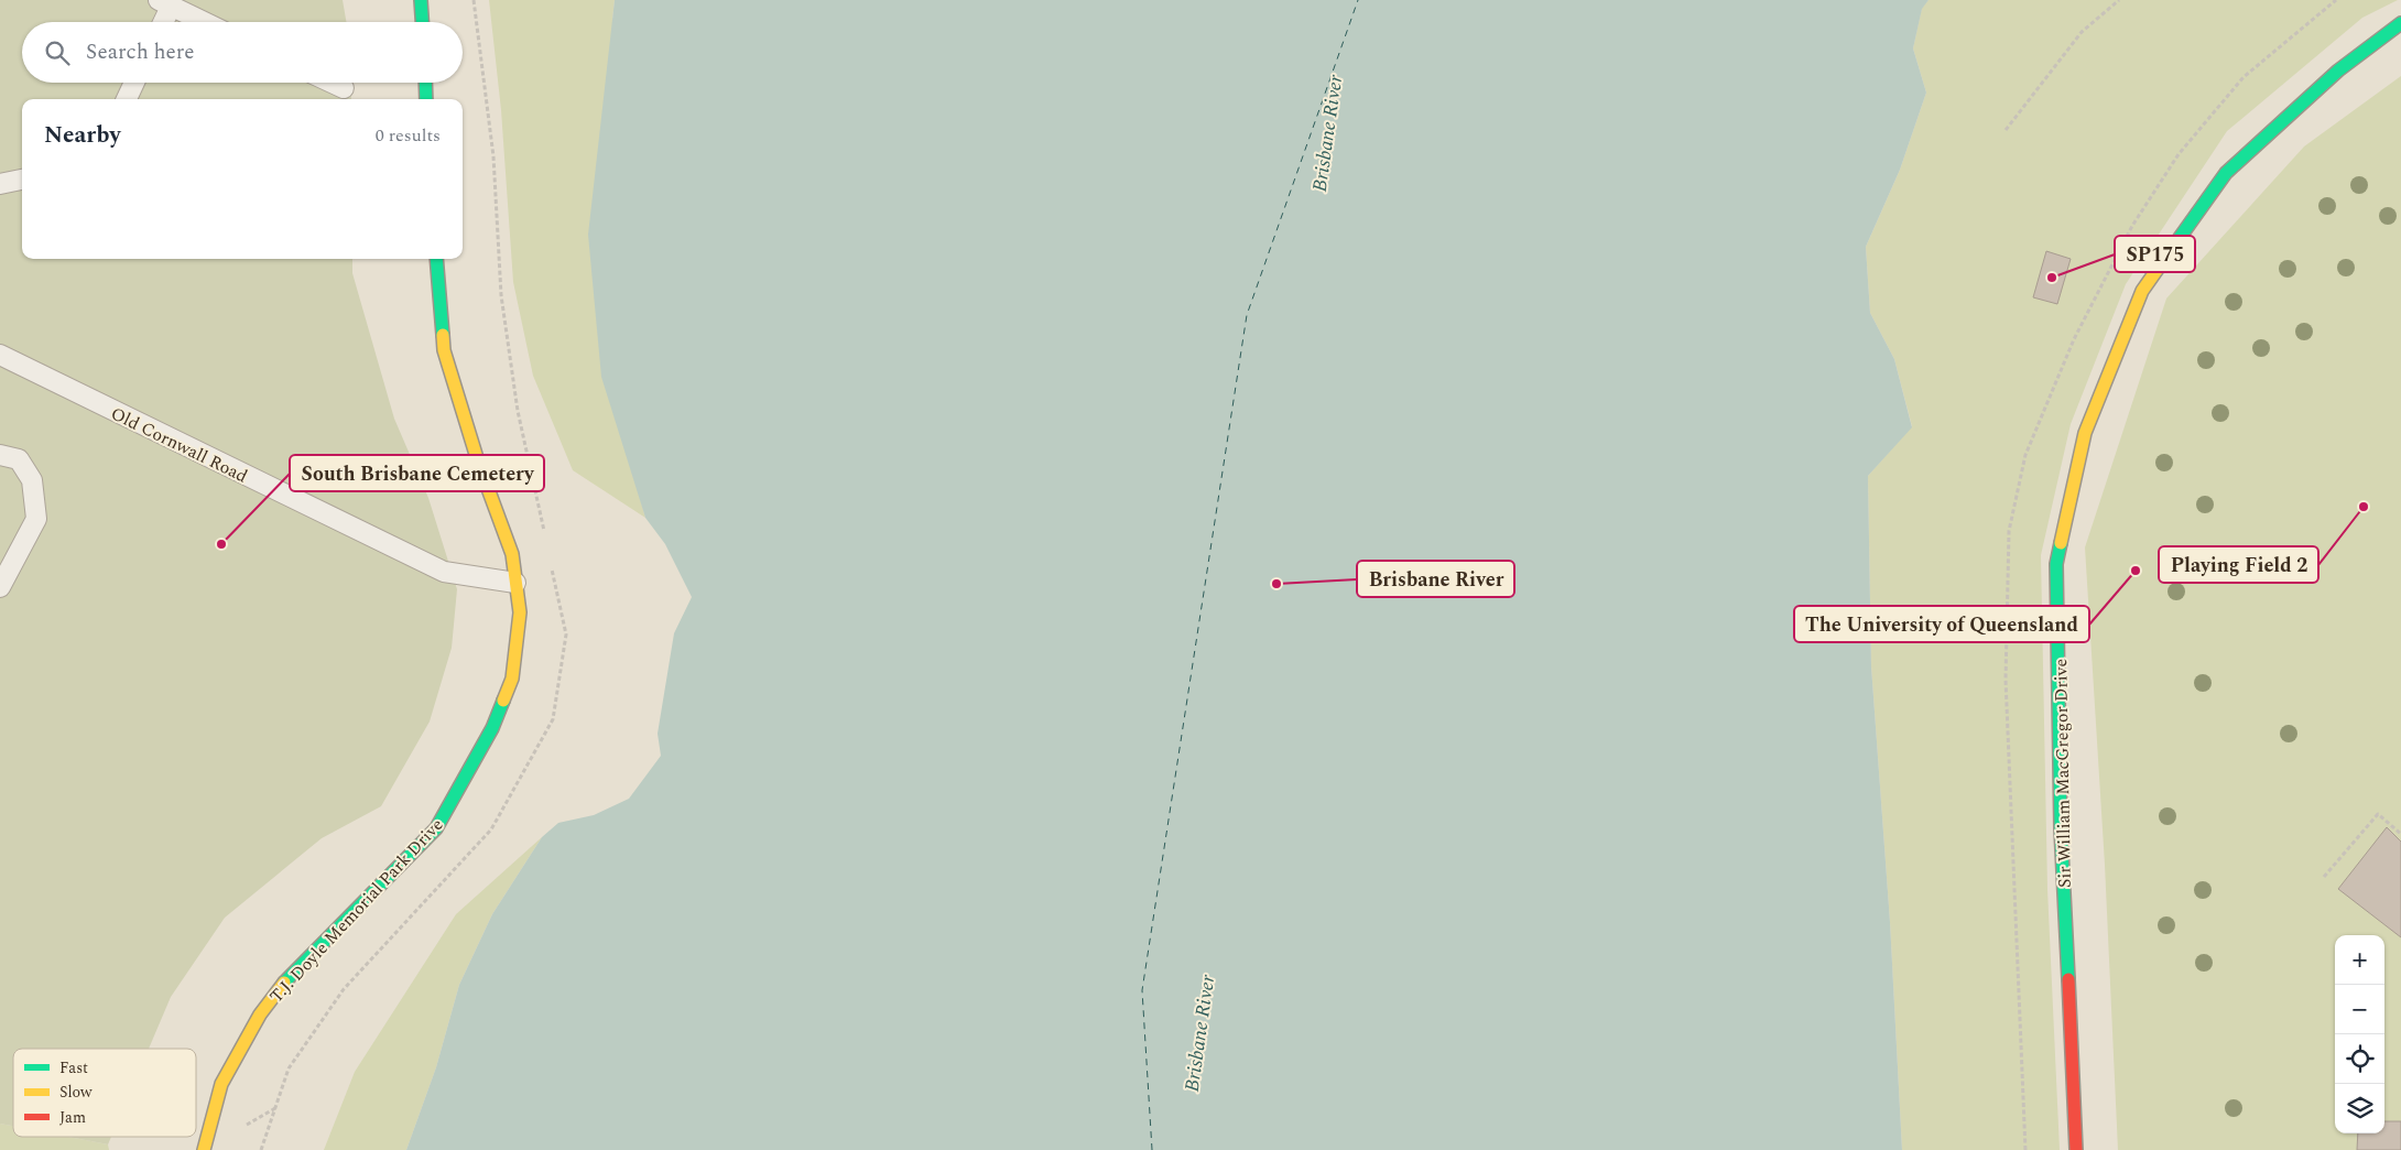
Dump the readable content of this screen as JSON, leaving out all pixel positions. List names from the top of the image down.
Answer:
{
  "streets": {
    "street": ["Sir William MacGregor Drive", "T.J. Doyle Memorial Park Drive"],
    "lane": ["Old Cornwall Road"]
  },
  "crossings": [
    ["Old Cornwall Road", "T.J. Doyle Memorial Park Drive"]
  ],
  "water": ["Brisbane River"],
  "places": [
    "SP175",
    "Playing Field 2",
    "South Brisbane Cemetery",
    "The University of Queensland",
    "Brisbane River"
  ],
  "legend": ["Fast", "Slow", "Jam"],
  "page": {
    "search": "Search here",
    "heading": ["Nearby", "0 results"],
    "map_buttons": ["+", "−"]
  }
}
